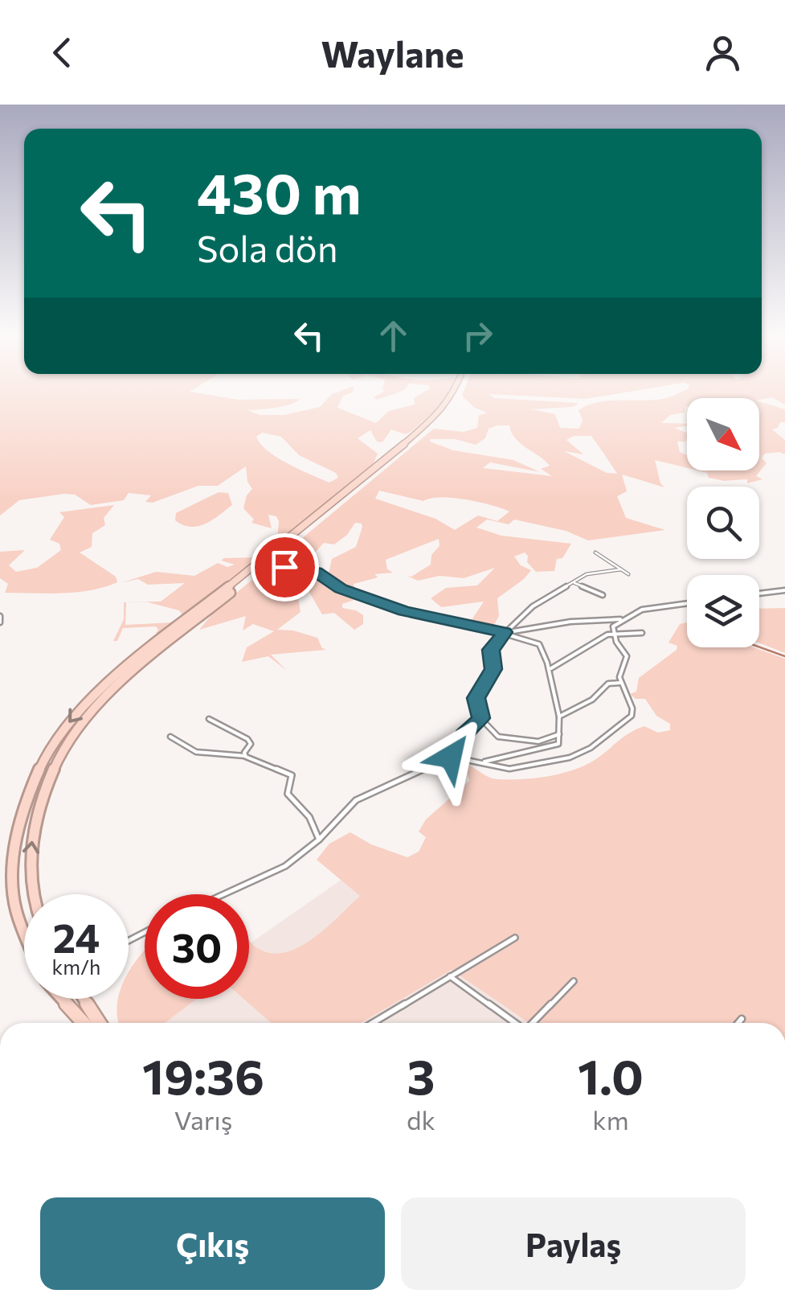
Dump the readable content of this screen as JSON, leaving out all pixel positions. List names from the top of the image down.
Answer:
{
  "north": "bottom right",
  "page": {
    "header": "Waylane",
    "turn": ["430 m", "Sola dön"],
    "speed": "24 km/h",
    "limit": "30",
    "eta": [
      "19:36",
      "Varış",
      "3",
      "dk",
      "1.0",
      "km"
    ],
    "buttons": ["Çıkış", "Paylaş"]
  }
}
